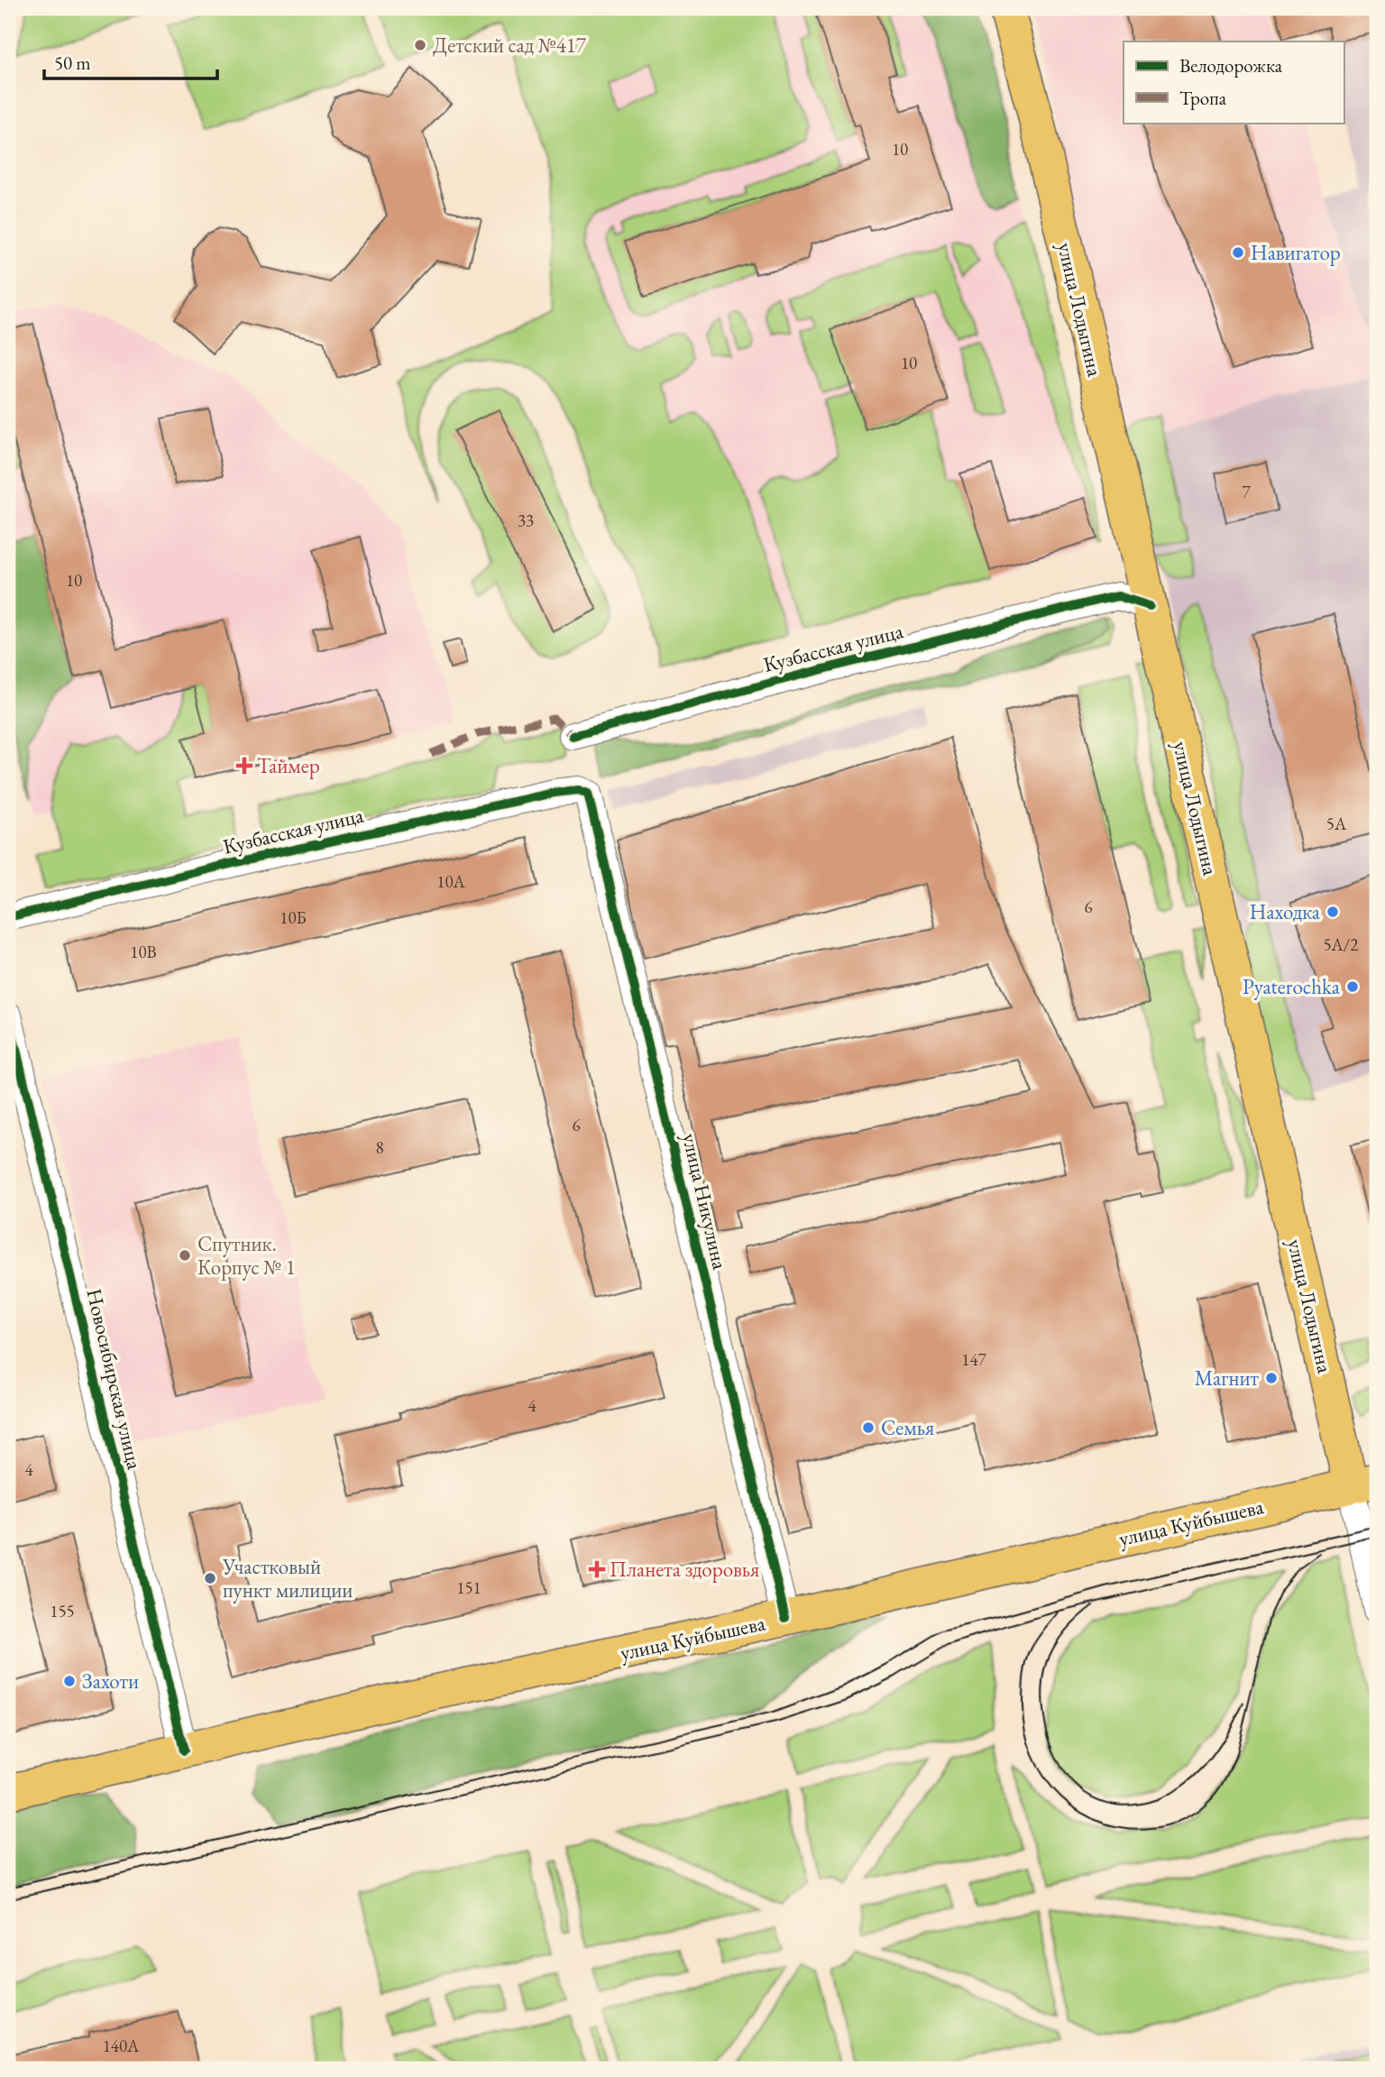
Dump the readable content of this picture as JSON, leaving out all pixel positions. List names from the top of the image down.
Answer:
{
  "streets": {
    "main road": ["улица Лодыгина", "улица Куйбышева"],
    "street": ["Кузбасская улица", "улица Никулина", "Новосибирская улица"]
  },
  "crossings": [
    ["улица Лодыгина", "Кузбасская улица"],
    ["улица Лодыгина", "улица Куйбышева"],
    ["Кузбасская улица", "улица Никулина"],
    ["улица Никулина", "улица Куйбышева"],
    ["Новосибирская улица", "улица Куйбышева"]
  ],
  "places": {
    "other": [
      "Детский сад №417",
      "Навигатор",
      "Находка",
      "Pyaterochka",
      "Спутник. Корпус № 1",
      "Магнит",
      "Семья",
      "Участковый пункт милиции",
      "Захоти"
    ],
    "health": ["Таймер", "Планета здоровья"]
  },
  "house_numbers": [
    "10",
    "10",
    "7",
    "33",
    "10",
    "5А",
    "10А",
    "6",
    "10Б",
    "5А/2",
    "10В",
    "6",
    "8",
    "147",
    "4",
    "4",
    "151",
    "155",
    "140А"
  ],
  "legend": ["Велодорожка", "Тропа"],
  "scale_bar": "50 m"
}
